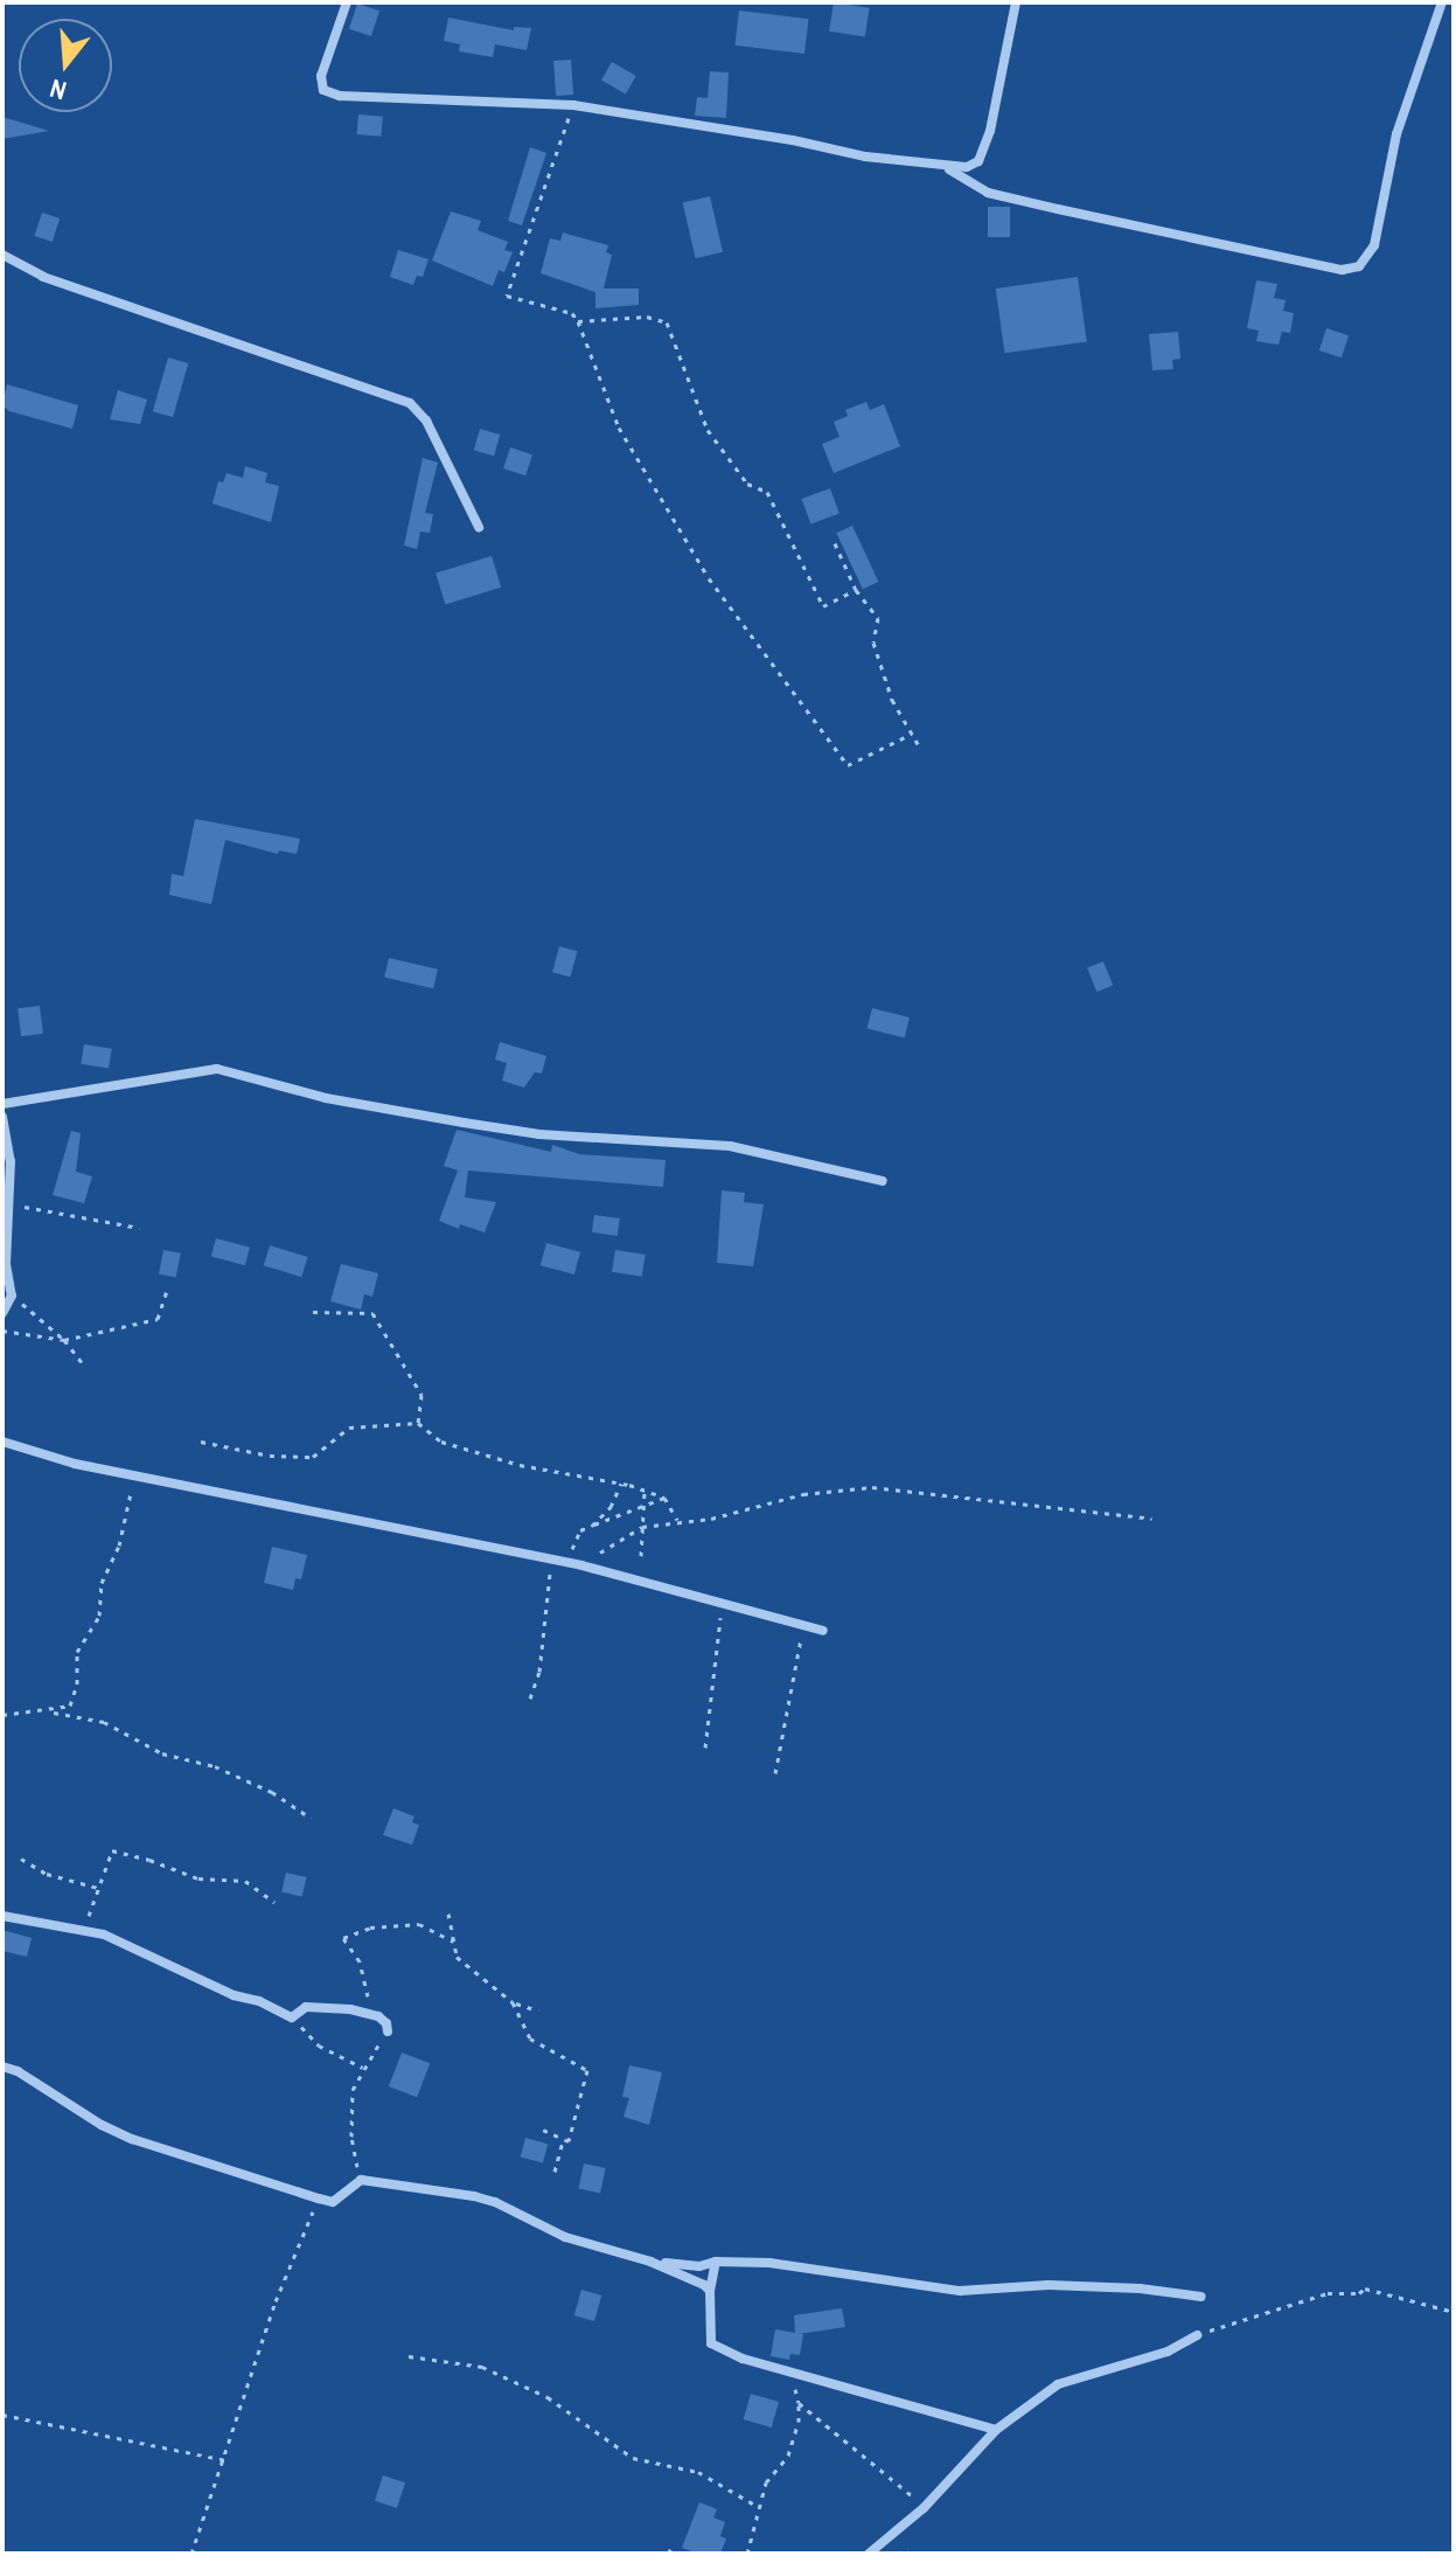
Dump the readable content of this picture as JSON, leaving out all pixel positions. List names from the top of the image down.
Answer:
{
  "north": "bottom"
}
